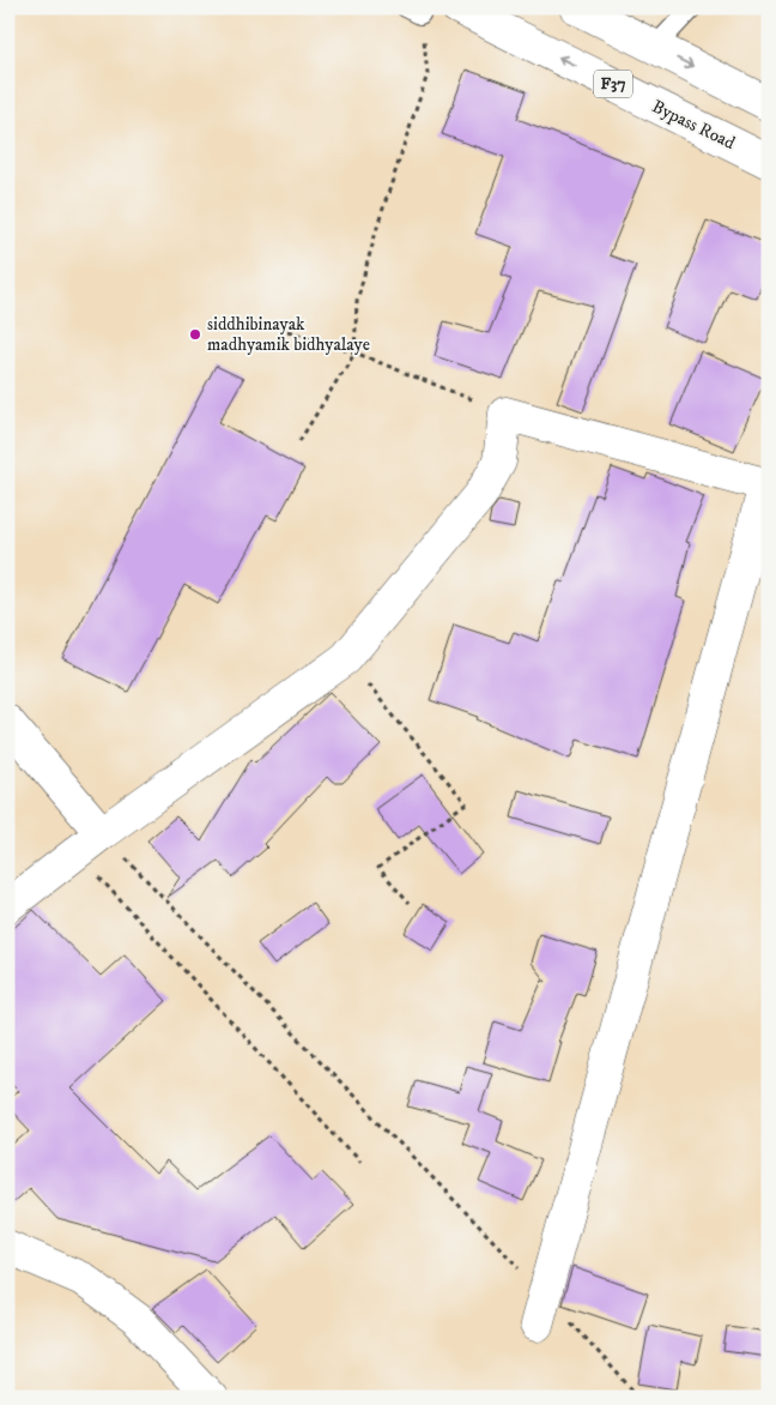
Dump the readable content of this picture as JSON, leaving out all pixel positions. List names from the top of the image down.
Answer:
{
  "streets": {
    "main road": ["F37", "Bypass Road"]
  },
  "places": ["siddhibinayak madhyamik bidhyalaye"]
}
